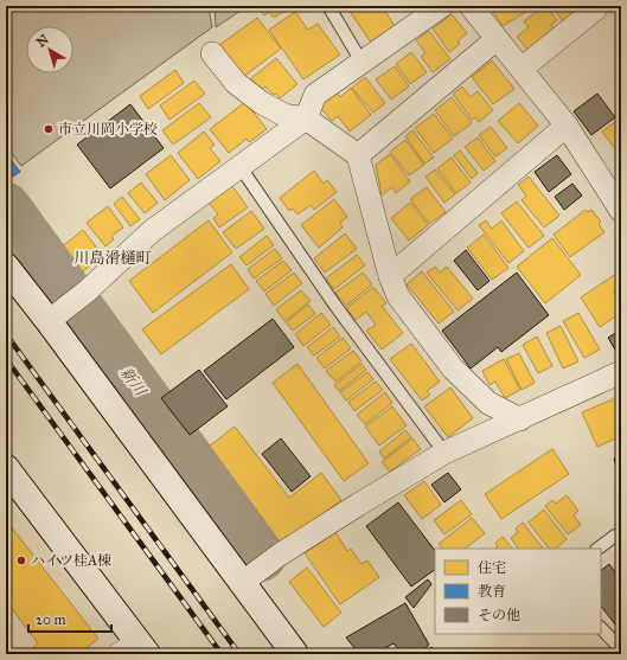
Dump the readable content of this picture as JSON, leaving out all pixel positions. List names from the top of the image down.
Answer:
{
  "districts": ["川島滑樋町"],
  "water": ["新川"],
  "places": ["市立川岡小学校", "ハイツ桂A棟"],
  "legend": ["住宅", "教育", "その他"],
  "scale_bar": "20 m",
  "north": "top left"
}
